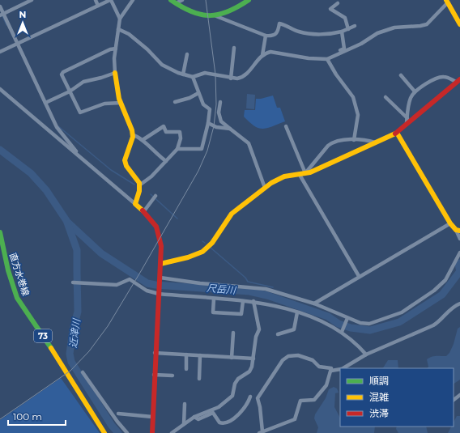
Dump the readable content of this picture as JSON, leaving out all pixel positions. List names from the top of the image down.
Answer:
{
  "streets": {
    "main road": ["直方水巻線", "73"]
  },
  "water": ["尺岳川", "近津川"],
  "legend": ["順調", "混雑", "渋滞"],
  "scale_bar": "100 m",
  "north": "top"
}
